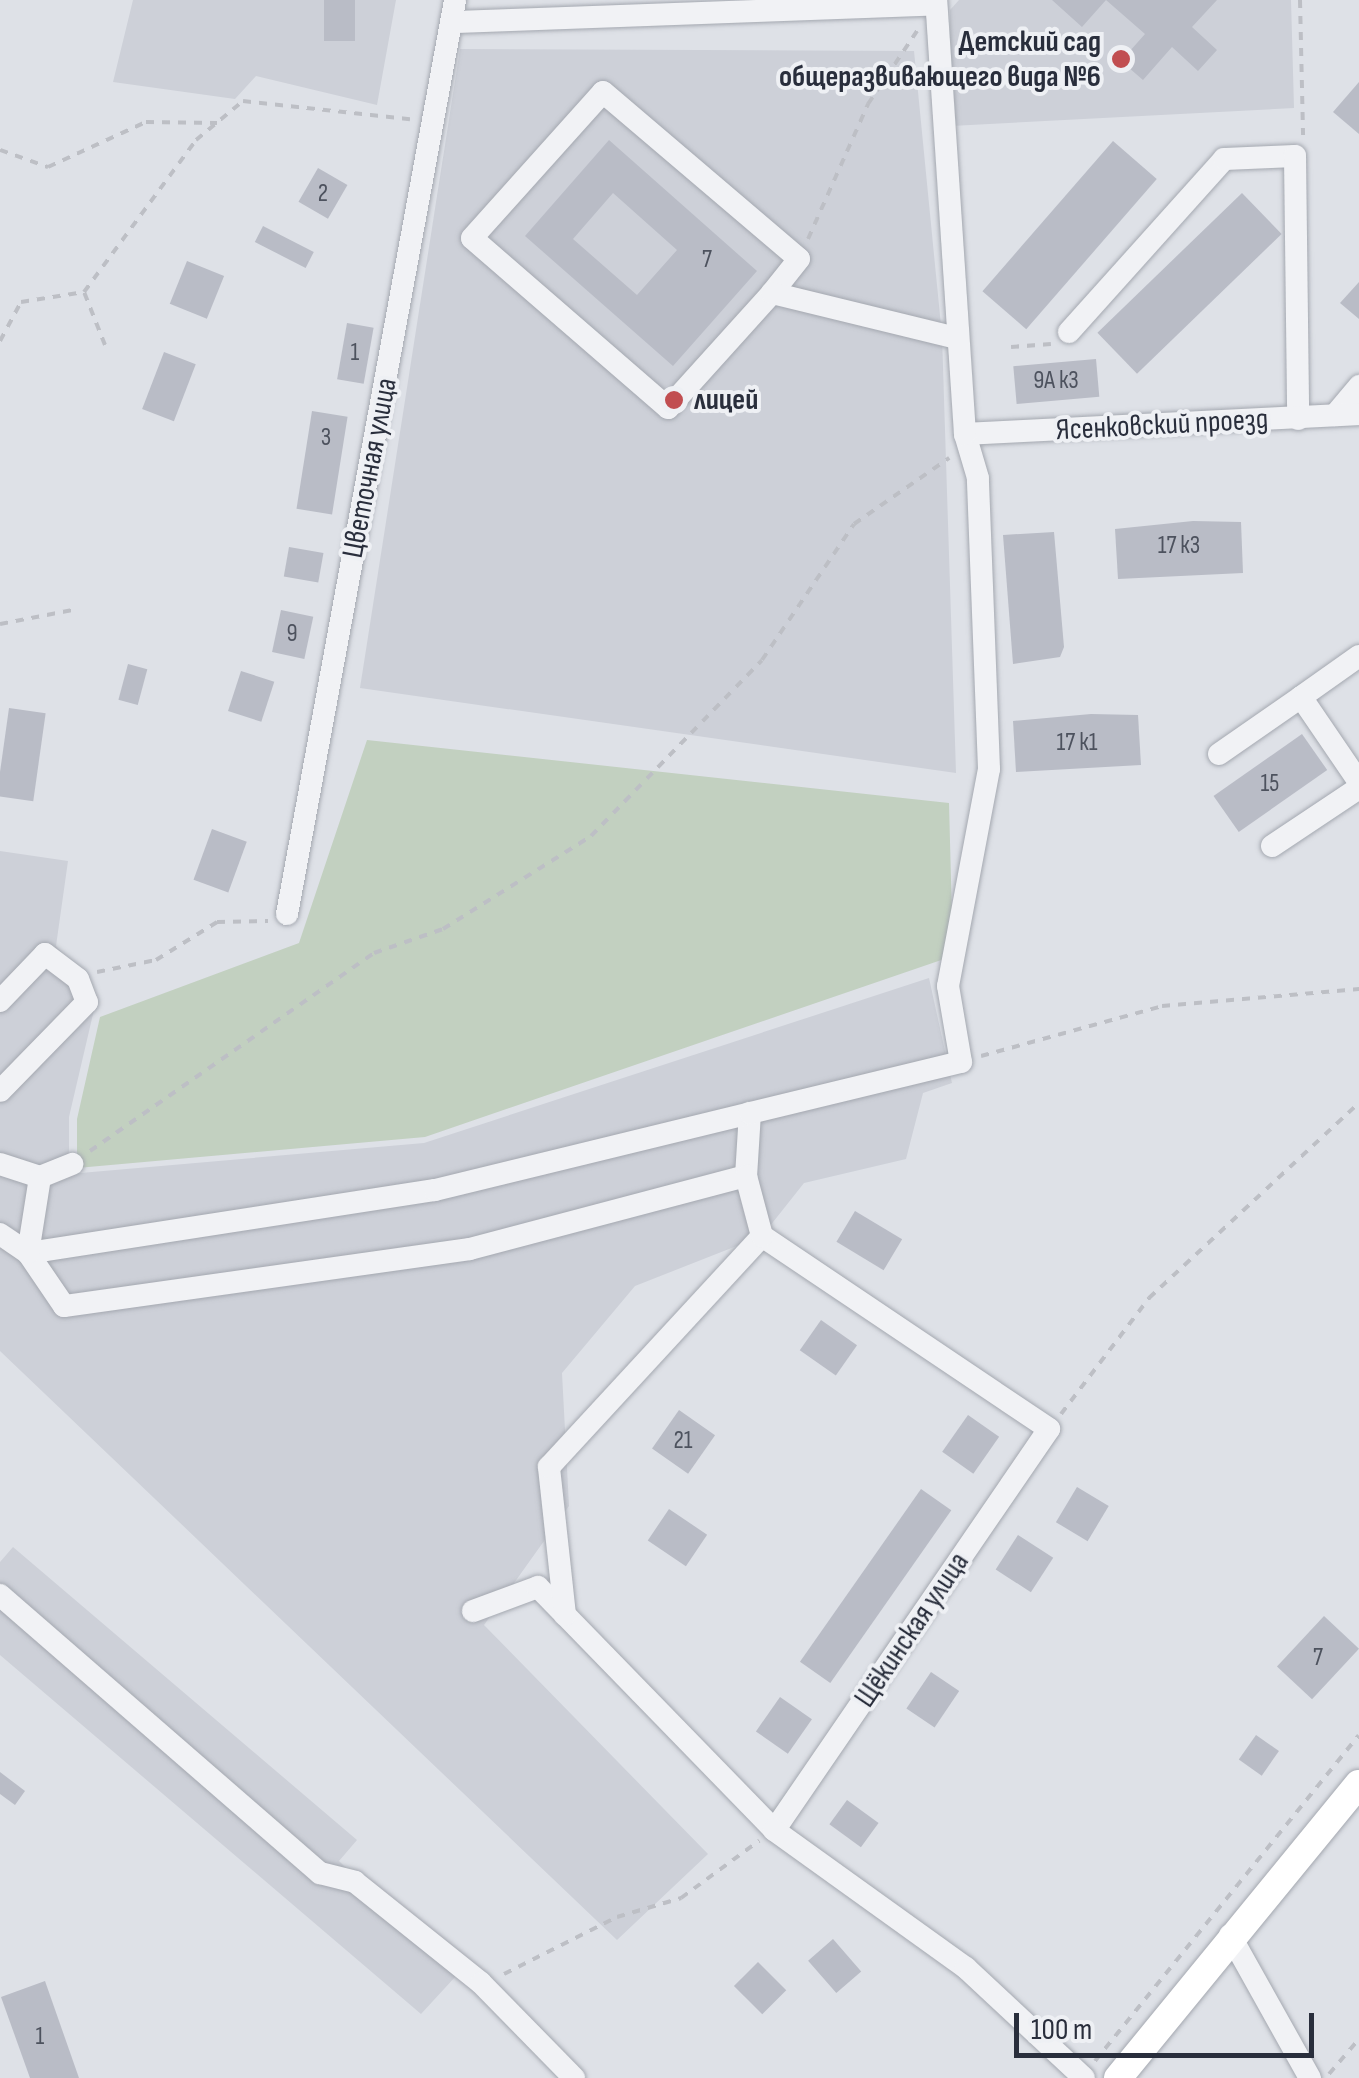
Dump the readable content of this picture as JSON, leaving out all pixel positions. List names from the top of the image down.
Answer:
{
  "streets": {
    "street": ["Ясенковский проезд", "Цветочная улица", "Щёкинская улица"]
  },
  "places": ["Детский сад общеразвивающего вида №6", "лицей"],
  "house_numbers": [
    "2",
    "7",
    "1",
    "9А к3",
    "3",
    "17 к3",
    "9",
    "17 к1",
    "15",
    "21",
    "7",
    "1"
  ],
  "scale_bar": "100 m"
}
